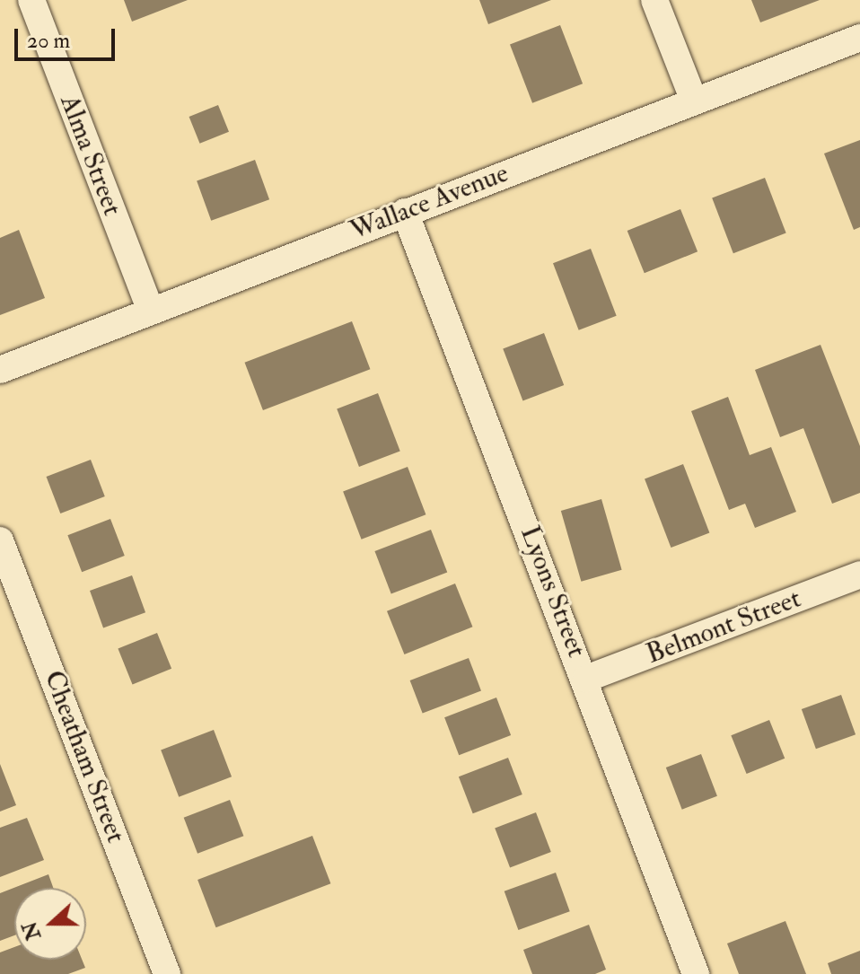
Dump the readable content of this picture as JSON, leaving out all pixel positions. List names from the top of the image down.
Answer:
{
  "streets": {
    "street": [
      "Alma Street",
      "Wallace Avenue",
      "Lyons Street",
      "Belmont Street",
      "Cheatham Street"
    ]
  },
  "crossings": [
    ["Alma Street", "Wallace Avenue"],
    ["Wallace Avenue", "Lyons Street"],
    ["Lyons Street", "Belmont Street"]
  ],
  "scale_bar": "20 m",
  "north": "left"
}
